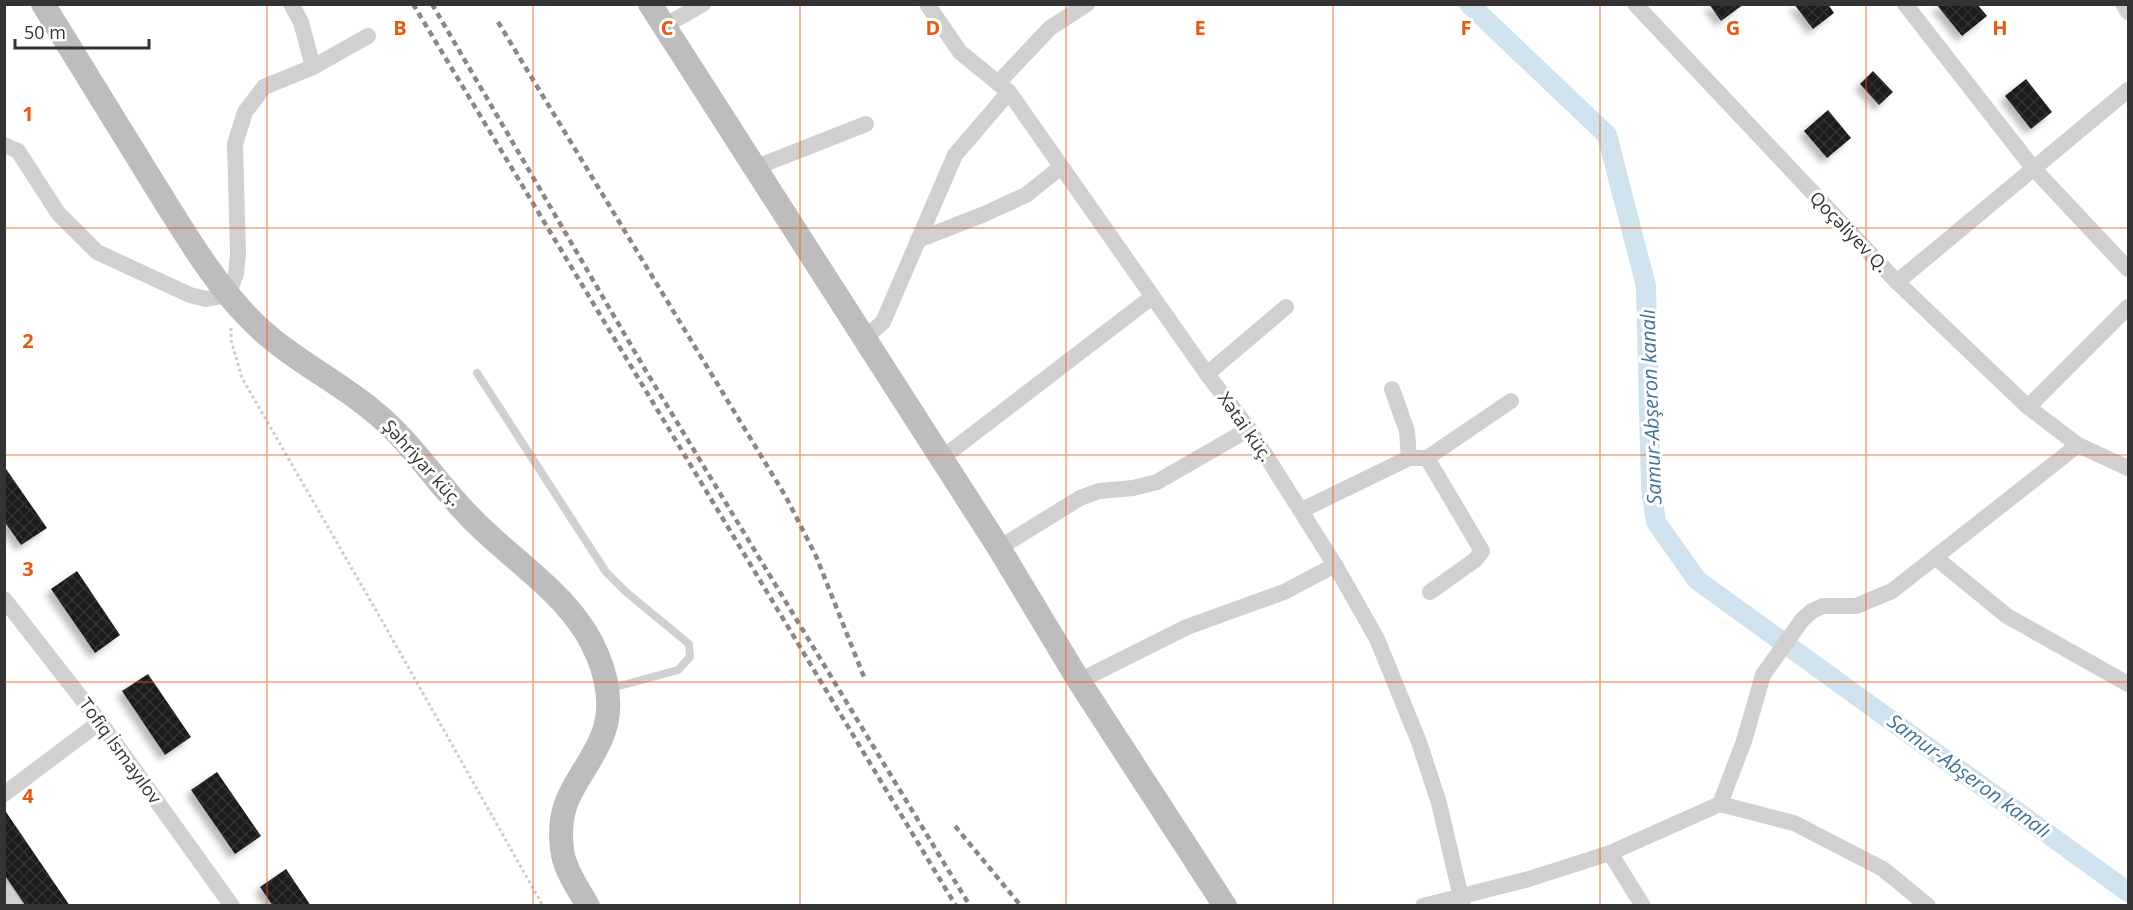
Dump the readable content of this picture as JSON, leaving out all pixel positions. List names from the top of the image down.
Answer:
{
  "streets": {
    "street": [
      "Qoçəliyev Q.",
      "Xətai küç.",
      "Şəhriyar küç.",
      "Tofiq İsmayılov"
    ]
  },
  "water": ["Samur-Abşeron kanalı"],
  "scale_bar": "50 m",
  "grid": {
    "columns": [
      "B",
      "C",
      "D",
      "E",
      "F",
      "G",
      "H"
    ],
    "rows": [
      "1",
      "2",
      "3",
      "4"
    ]
  }
}
